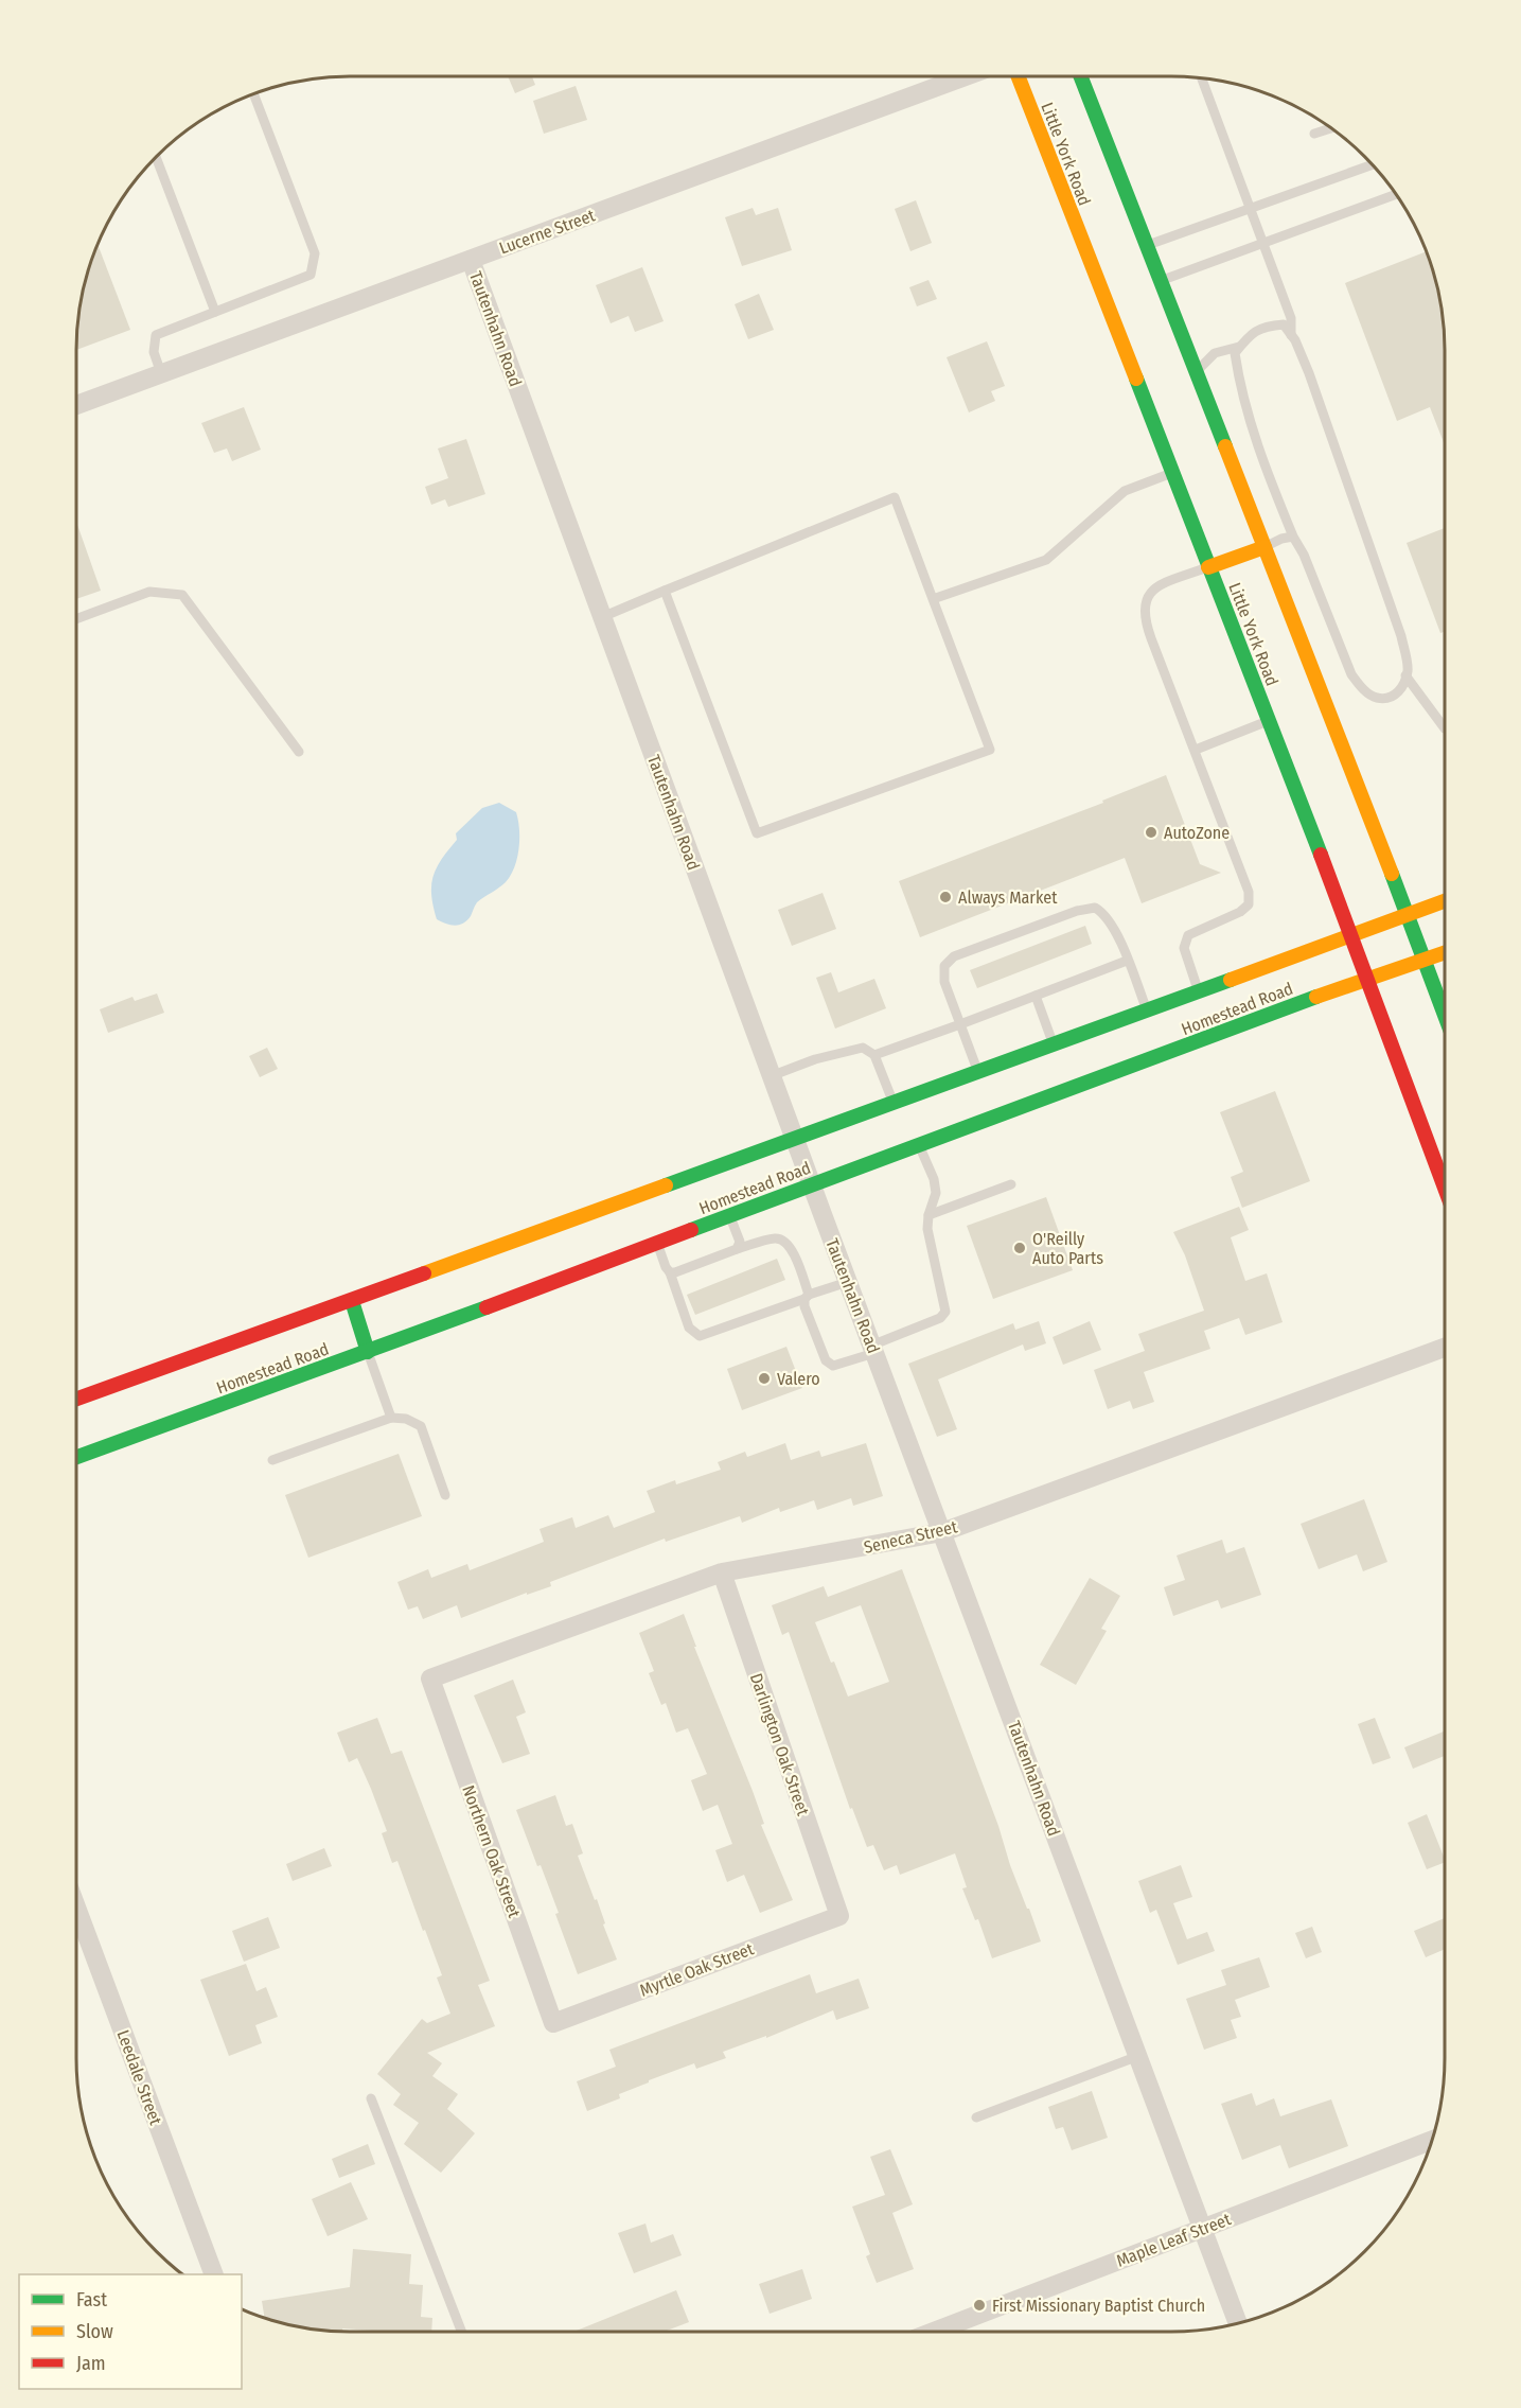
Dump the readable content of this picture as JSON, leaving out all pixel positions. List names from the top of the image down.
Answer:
{
  "streets": {
    "main road": ["Little York Road", "Homestead Road"],
    "street": [
      "Lucerne Street",
      "Tautenhahn Road",
      "Seneca Street",
      "Darlington Oak Street",
      "Northern Oak Street",
      "Myrtle Oak Street",
      "Leedale Street",
      "Maple Leaf Street"
    ]
  },
  "crossings": [
    ["Little York Road", "Homestead Road"],
    ["Lucerne Street", "Tautenhahn Road"],
    ["Tautenhahn Road", "Homestead Road"],
    ["Tautenhahn Road", "Seneca Street"],
    ["Tautenhahn Road", "Maple Leaf Street"],
    ["Seneca Street", "Darlington Oak Street"],
    ["Seneca Street", "Northern Oak Street"],
    ["Darlington Oak Street", "Myrtle Oak Street"],
    ["Northern Oak Street", "Myrtle Oak Street"]
  ],
  "places": [
    "AutoZone",
    "Always Market",
    "O'Reilly Auto Parts",
    "Valero",
    "First Missionary Baptist Church"
  ],
  "legend": ["Fast", "Slow", "Jam"]
}
